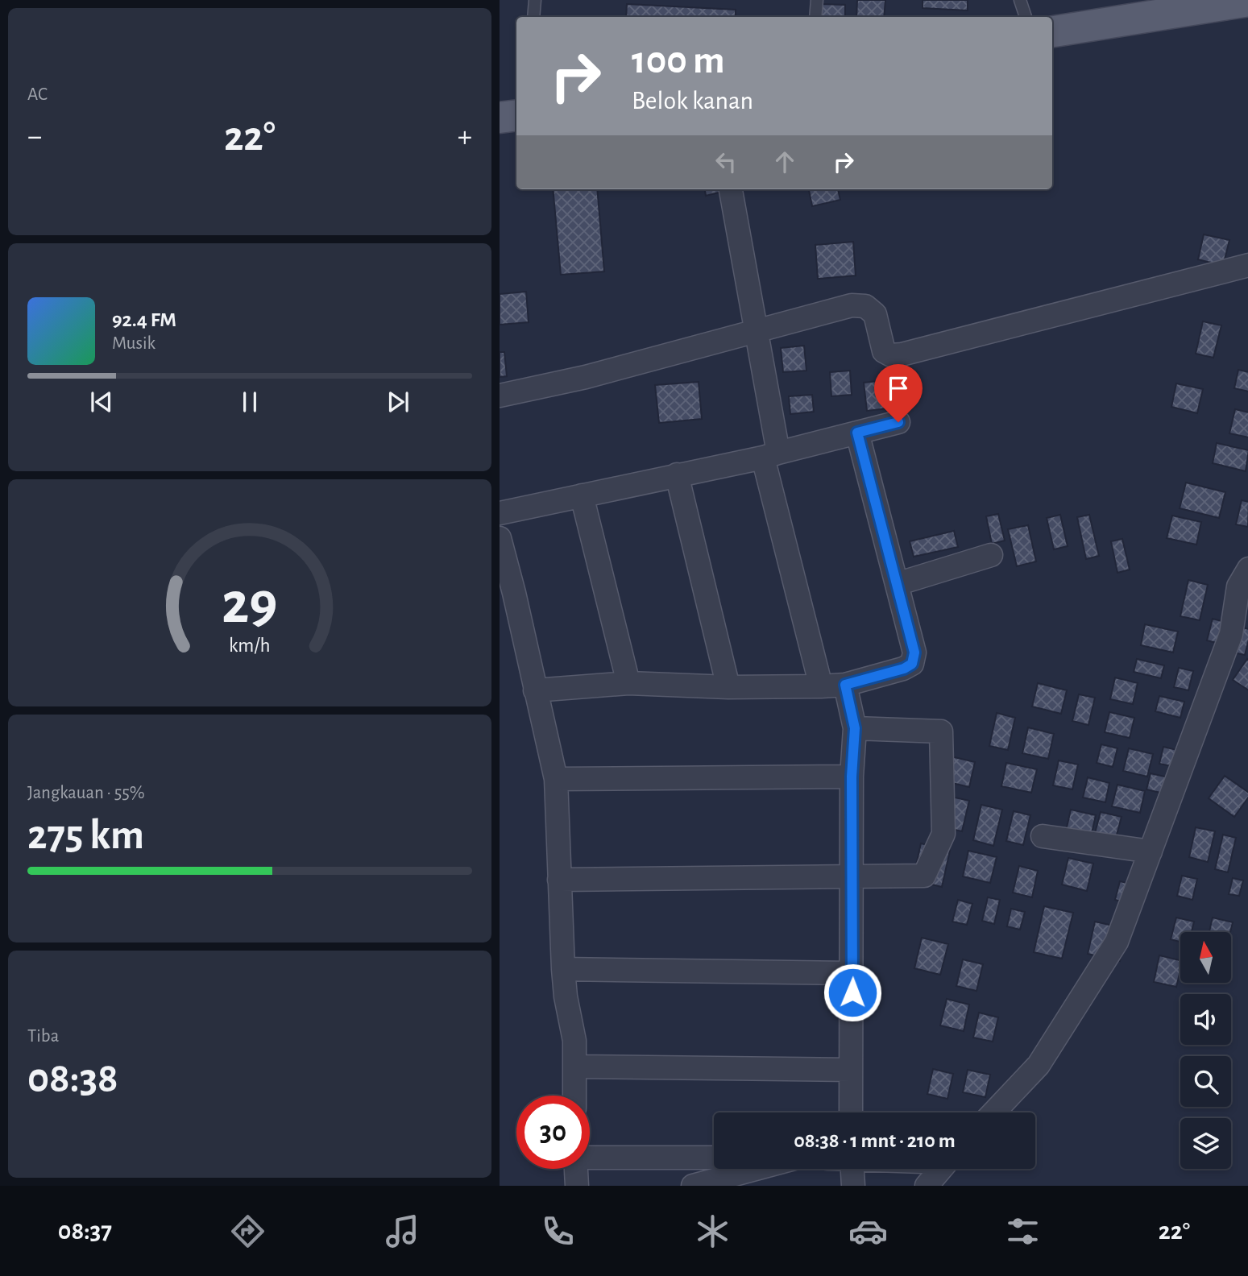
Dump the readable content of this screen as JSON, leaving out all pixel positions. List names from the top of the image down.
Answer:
{
  "north": "top",
  "page": {
    "tile": [
      "AC",
      ["Jangkauan · 55%", "275 km"],
      ["Tiba", "08:38"]
    ],
    "turn": ["100 m", "Belok kanan"],
    "heat": ["−", "22°", "+"],
    "song": ["92.4 FM", "Musik"],
    "limit": "30",
    "trip": "08:38 · 1 mnt · 210 m",
    "tabs": ["08:37", "22°"],
    "gauge": ["29", "km/h"]
  }
}
